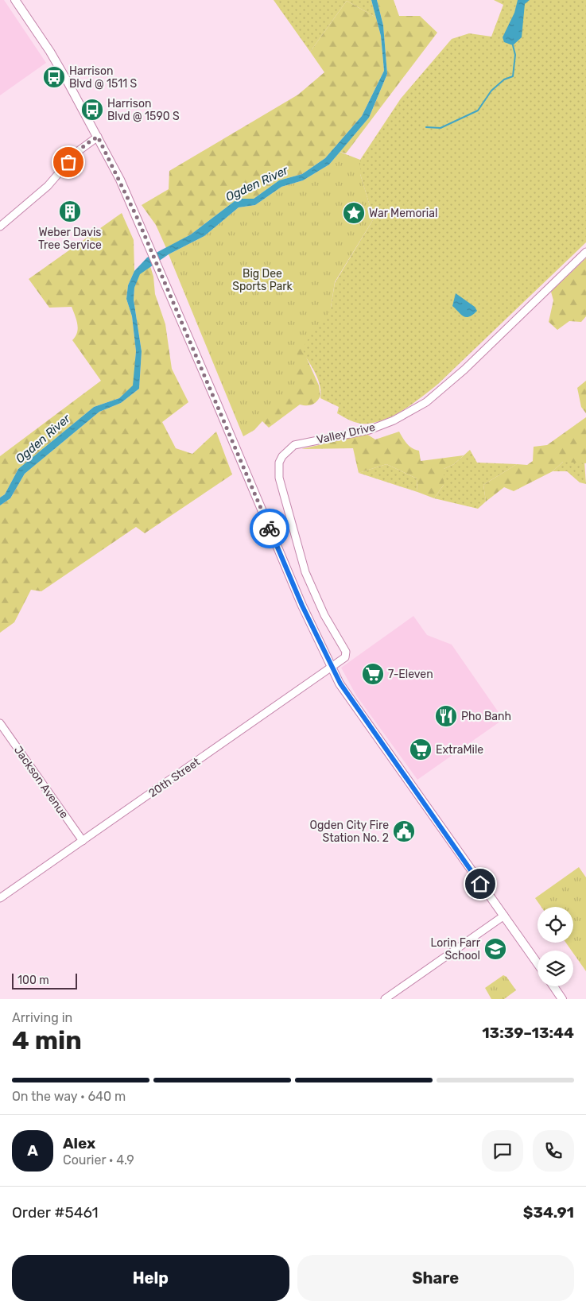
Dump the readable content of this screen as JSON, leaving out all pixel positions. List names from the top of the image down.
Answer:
{
  "streets": {
    "street": ["Valley Drive", "20th Street", "Jackson Avenue"]
  },
  "crossings": [
    ["Valley Drive", "20th Street"],
    ["20th Street", "Jackson Avenue"]
  ],
  "water": ["Ogden River"],
  "parks": ["Big Dee Sports Park"],
  "places": {
    "bus stop": ["Harrison Blvd @ 1511 S", "Harrison Blvd @ 1590 S"],
    "building": ["Weber Davis Tree Service"],
    "place": ["War Memorial"],
    "supermarket": ["7-Eleven", "ExtraMile"],
    "restaurant": ["Pho Banh"],
    "public building": ["Ogden City Fire Station No. 2"],
    "school or university": ["Lorin Farr School"]
  },
  "scale_bar": "100 m",
  "page": {
    "scale": "100 m",
    "heading": ["4 min", "Arriving in", "13:39–13:44"],
    "panel": [
      "Alex",
      "Courier · 4.9",
      "Order #5461",
      "$34.91"
    ],
    "bar": "On the way · 640 m",
    "round": "A",
    "buttons": ["Help", "Share"]
  }
}
